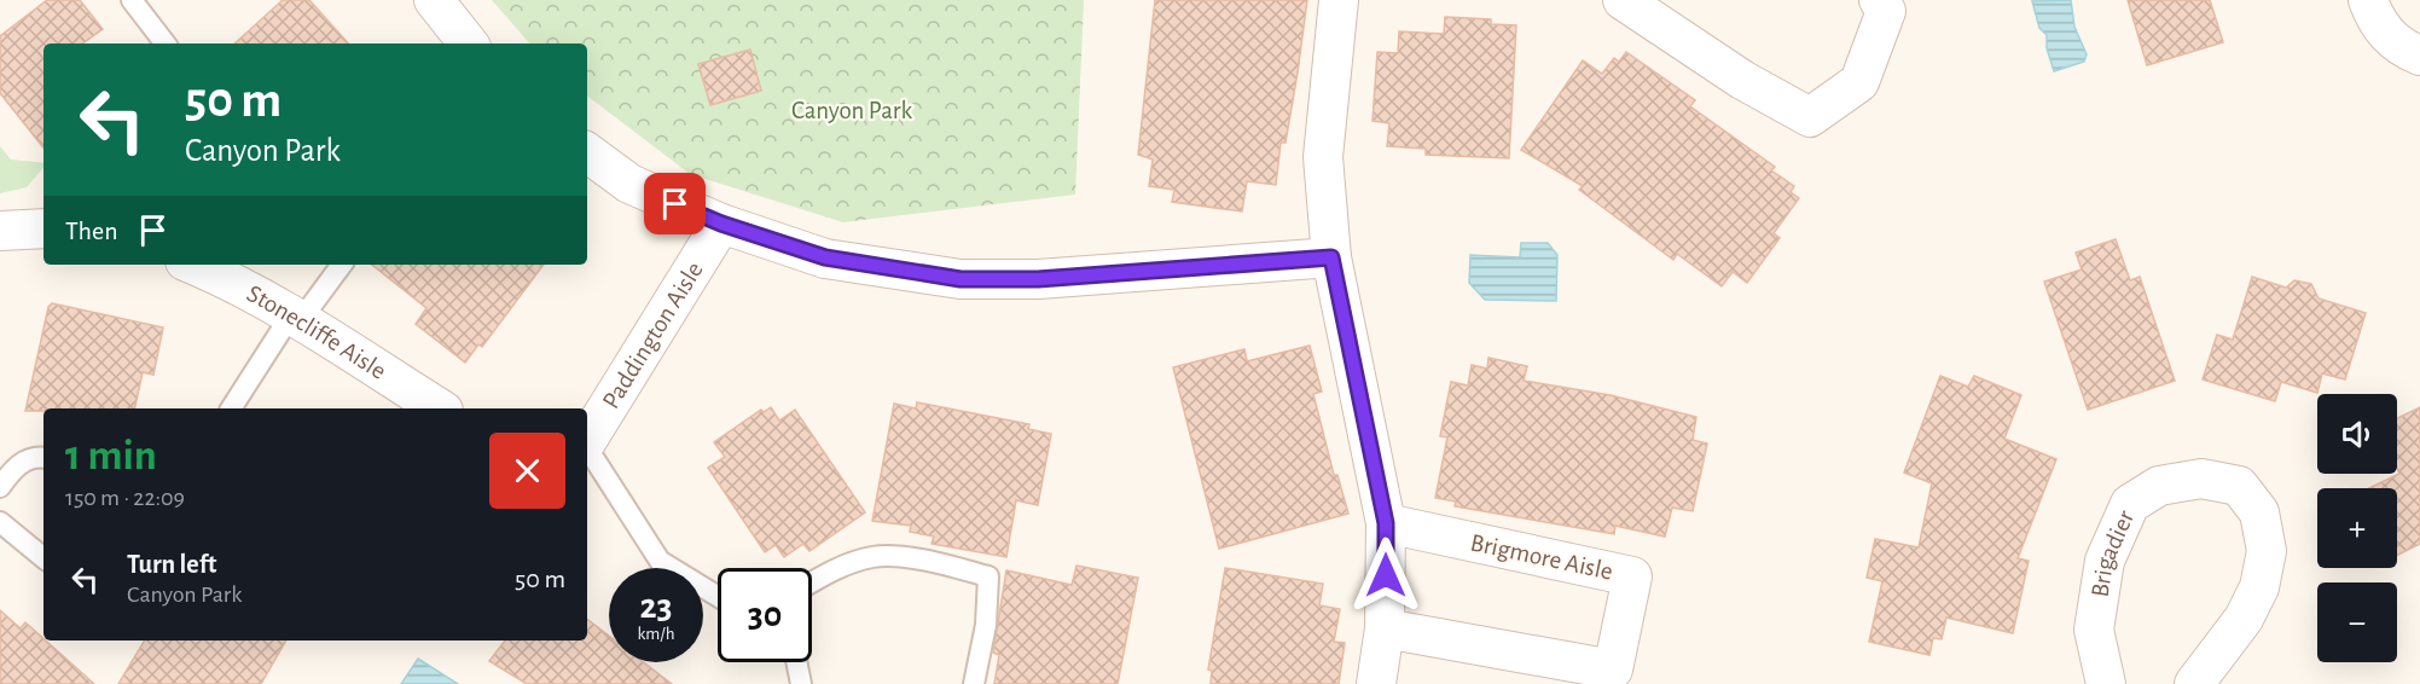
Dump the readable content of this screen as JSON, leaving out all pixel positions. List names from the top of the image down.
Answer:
{
  "streets": {
    "street": [
      "Stonecliffe Aisle",
      "Paddington Aisle",
      "Brigadier",
      "Brigmore Aisle"
    ]
  },
  "parks": ["Canyon Park"],
  "page": {
    "turn": ["50 m", "Canyon Park"],
    "then": "Then",
    "map_buttons": ["+", "−"],
    "heading": ["1 min", "150 m · 22:09"],
    "list": [
      {
        "name": "Turn left",
        "note": "Canyon Park",
        "value": "50 m"
      }
    ],
    "speed": "23 km/h",
    "limit": "30"
  }
}
